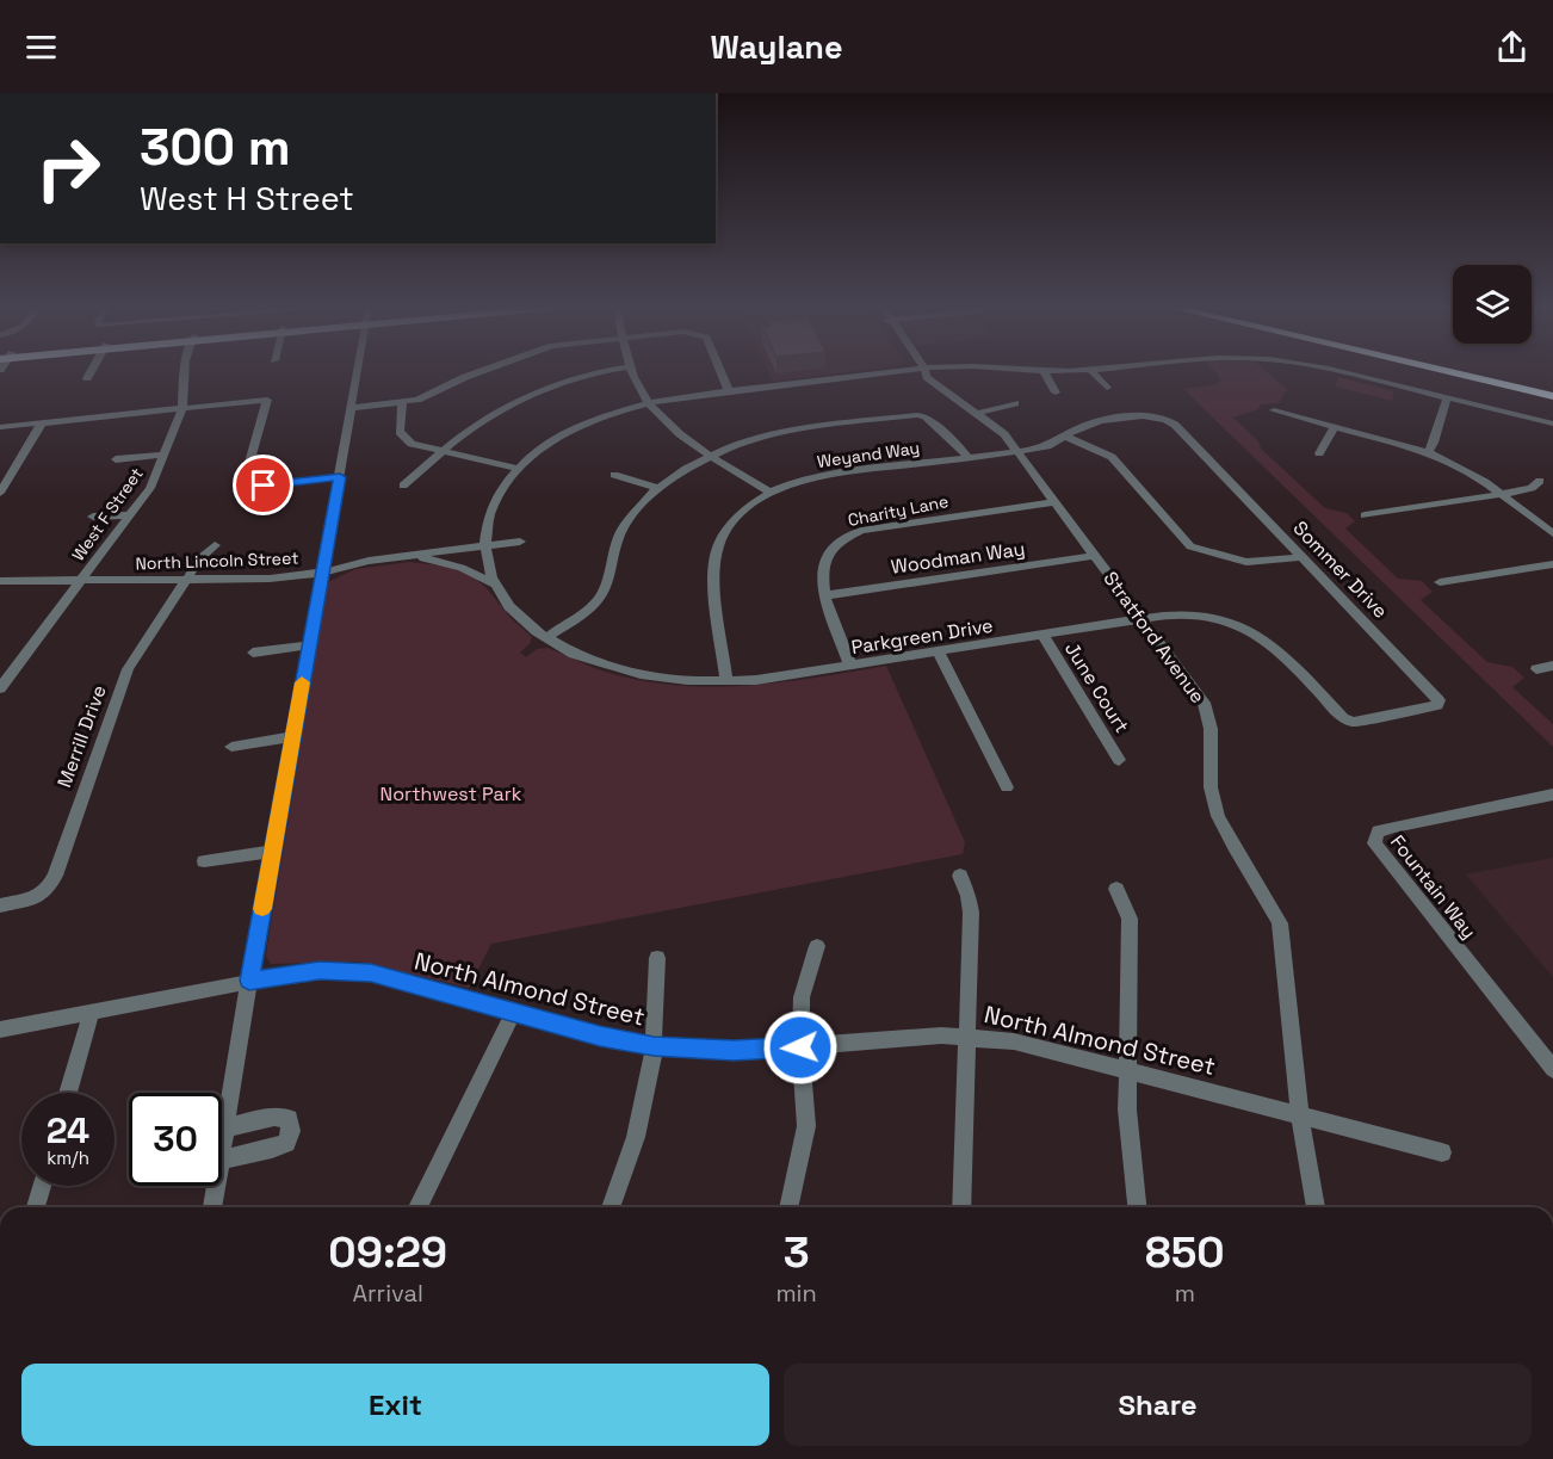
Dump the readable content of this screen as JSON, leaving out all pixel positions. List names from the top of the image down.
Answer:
{
  "streets": {
    "street": [
      "Weyand Way",
      "Charity Lane",
      "West F Street",
      "Woodman Way",
      "North Lincoln Street",
      "Sommer Drive",
      "Parkgreen Drive",
      "Stratford Avenue",
      "June Court",
      "Merrill Drive",
      "Fountain Way",
      "North Almond Street"
    ]
  },
  "crossings": [
    ["Weyand Way", "Sommer Drive"],
    ["Weyand Way", "Parkgreen Drive"],
    ["Weyand Way", "Stratford Avenue"],
    ["Charity Lane", "Woodman Way"],
    ["Charity Lane", "Parkgreen Drive"],
    ["Charity Lane", "Stratford Avenue"],
    ["West F Street", "North Lincoln Street"],
    ["Woodman Way", "Stratford Avenue"],
    ["North Lincoln Street", "Parkgreen Drive"],
    ["North Lincoln Street", "Merrill Drive"],
    ["Sommer Drive", "Parkgreen Drive"],
    ["Parkgreen Drive", "Stratford Avenue"],
    ["Parkgreen Drive", "June Court"],
    ["Stratford Avenue", "North Almond Street"]
  ],
  "parks": ["Northwest Park"],
  "page": {
    "header": "Waylane",
    "turn": ["300 m", "West H Street"],
    "speed": "24 km/h",
    "limit": "30",
    "eta": [
      "09:29",
      "Arrival",
      "3",
      "min",
      "850",
      "m"
    ],
    "buttons": ["Exit", "Share"]
  }
}
